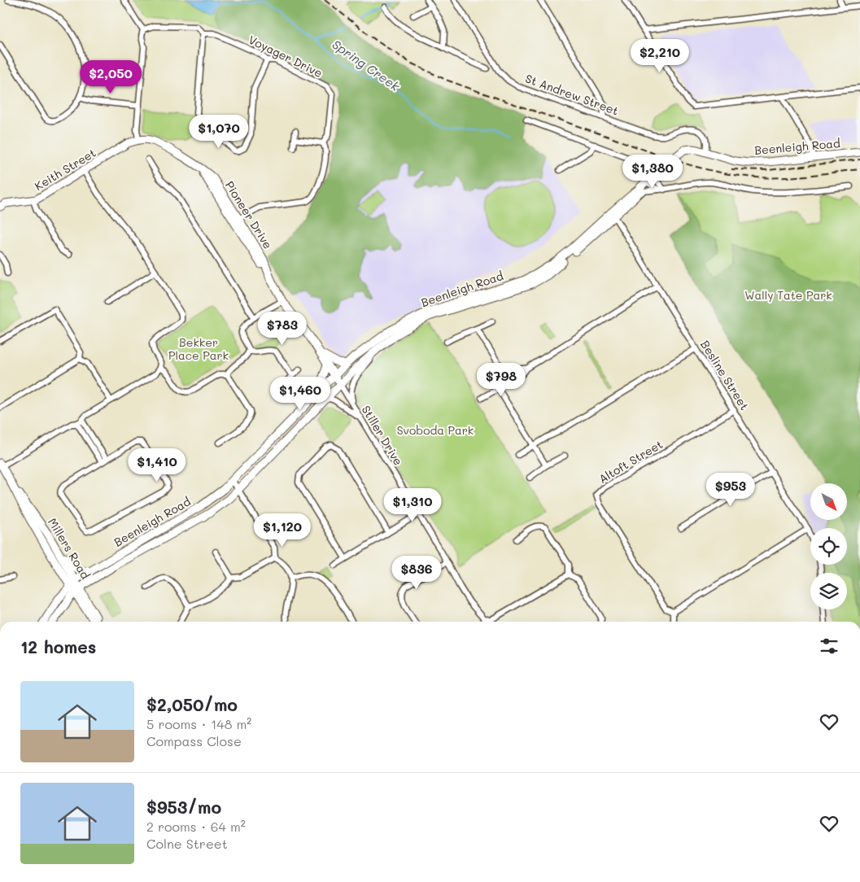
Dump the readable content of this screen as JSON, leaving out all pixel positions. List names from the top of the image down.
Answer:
{
  "streets": {
    "main road": [
      "Beenleigh Road",
      "Keith Street",
      "Pioneer Drive",
      "Millers Road"
    ],
    "street": [
      "Voyager Drive",
      "St Andrew Street",
      "Besline Street",
      "Stiller Drive",
      "Altoft Street"
    ]
  },
  "crossings": [
    ["Voyager Drive", "Pioneer Drive"],
    ["St Andrew Street", "Beenleigh Road"],
    ["Beenleigh Road", "Pioneer Drive"],
    ["Beenleigh Road", "Besline Street"],
    ["Beenleigh Road", "Stiller Drive"],
    ["Beenleigh Road", "Millers Road"],
    ["Keith Street", "Pioneer Drive"],
    ["Pioneer Drive", "Stiller Drive"],
    ["Besline Street", "Altoft Street"]
  ],
  "water": ["Spring Creek"],
  "parks": ["Wally Tate Park", "Bekker Place Park", "Svoboda Park"],
  "north": "bottom right",
  "page": {
    "price": [
      "$2,210",
      "$2,050",
      "$1,070",
      "$1,380",
      "$783",
      "$798",
      "$1,460",
      "$1,410",
      "$953",
      "$1,310",
      "$1,120",
      "$836"
    ],
    "heading": "12 homes",
    "list": [
      {
        "name": "$2,050/mo",
        "note": "5 rooms · 148 m² · Compass Close"
      },
      {
        "name": "$953/mo",
        "note": "2 rooms · 64 m² · Colne Street"
      }
    ]
  }
}
